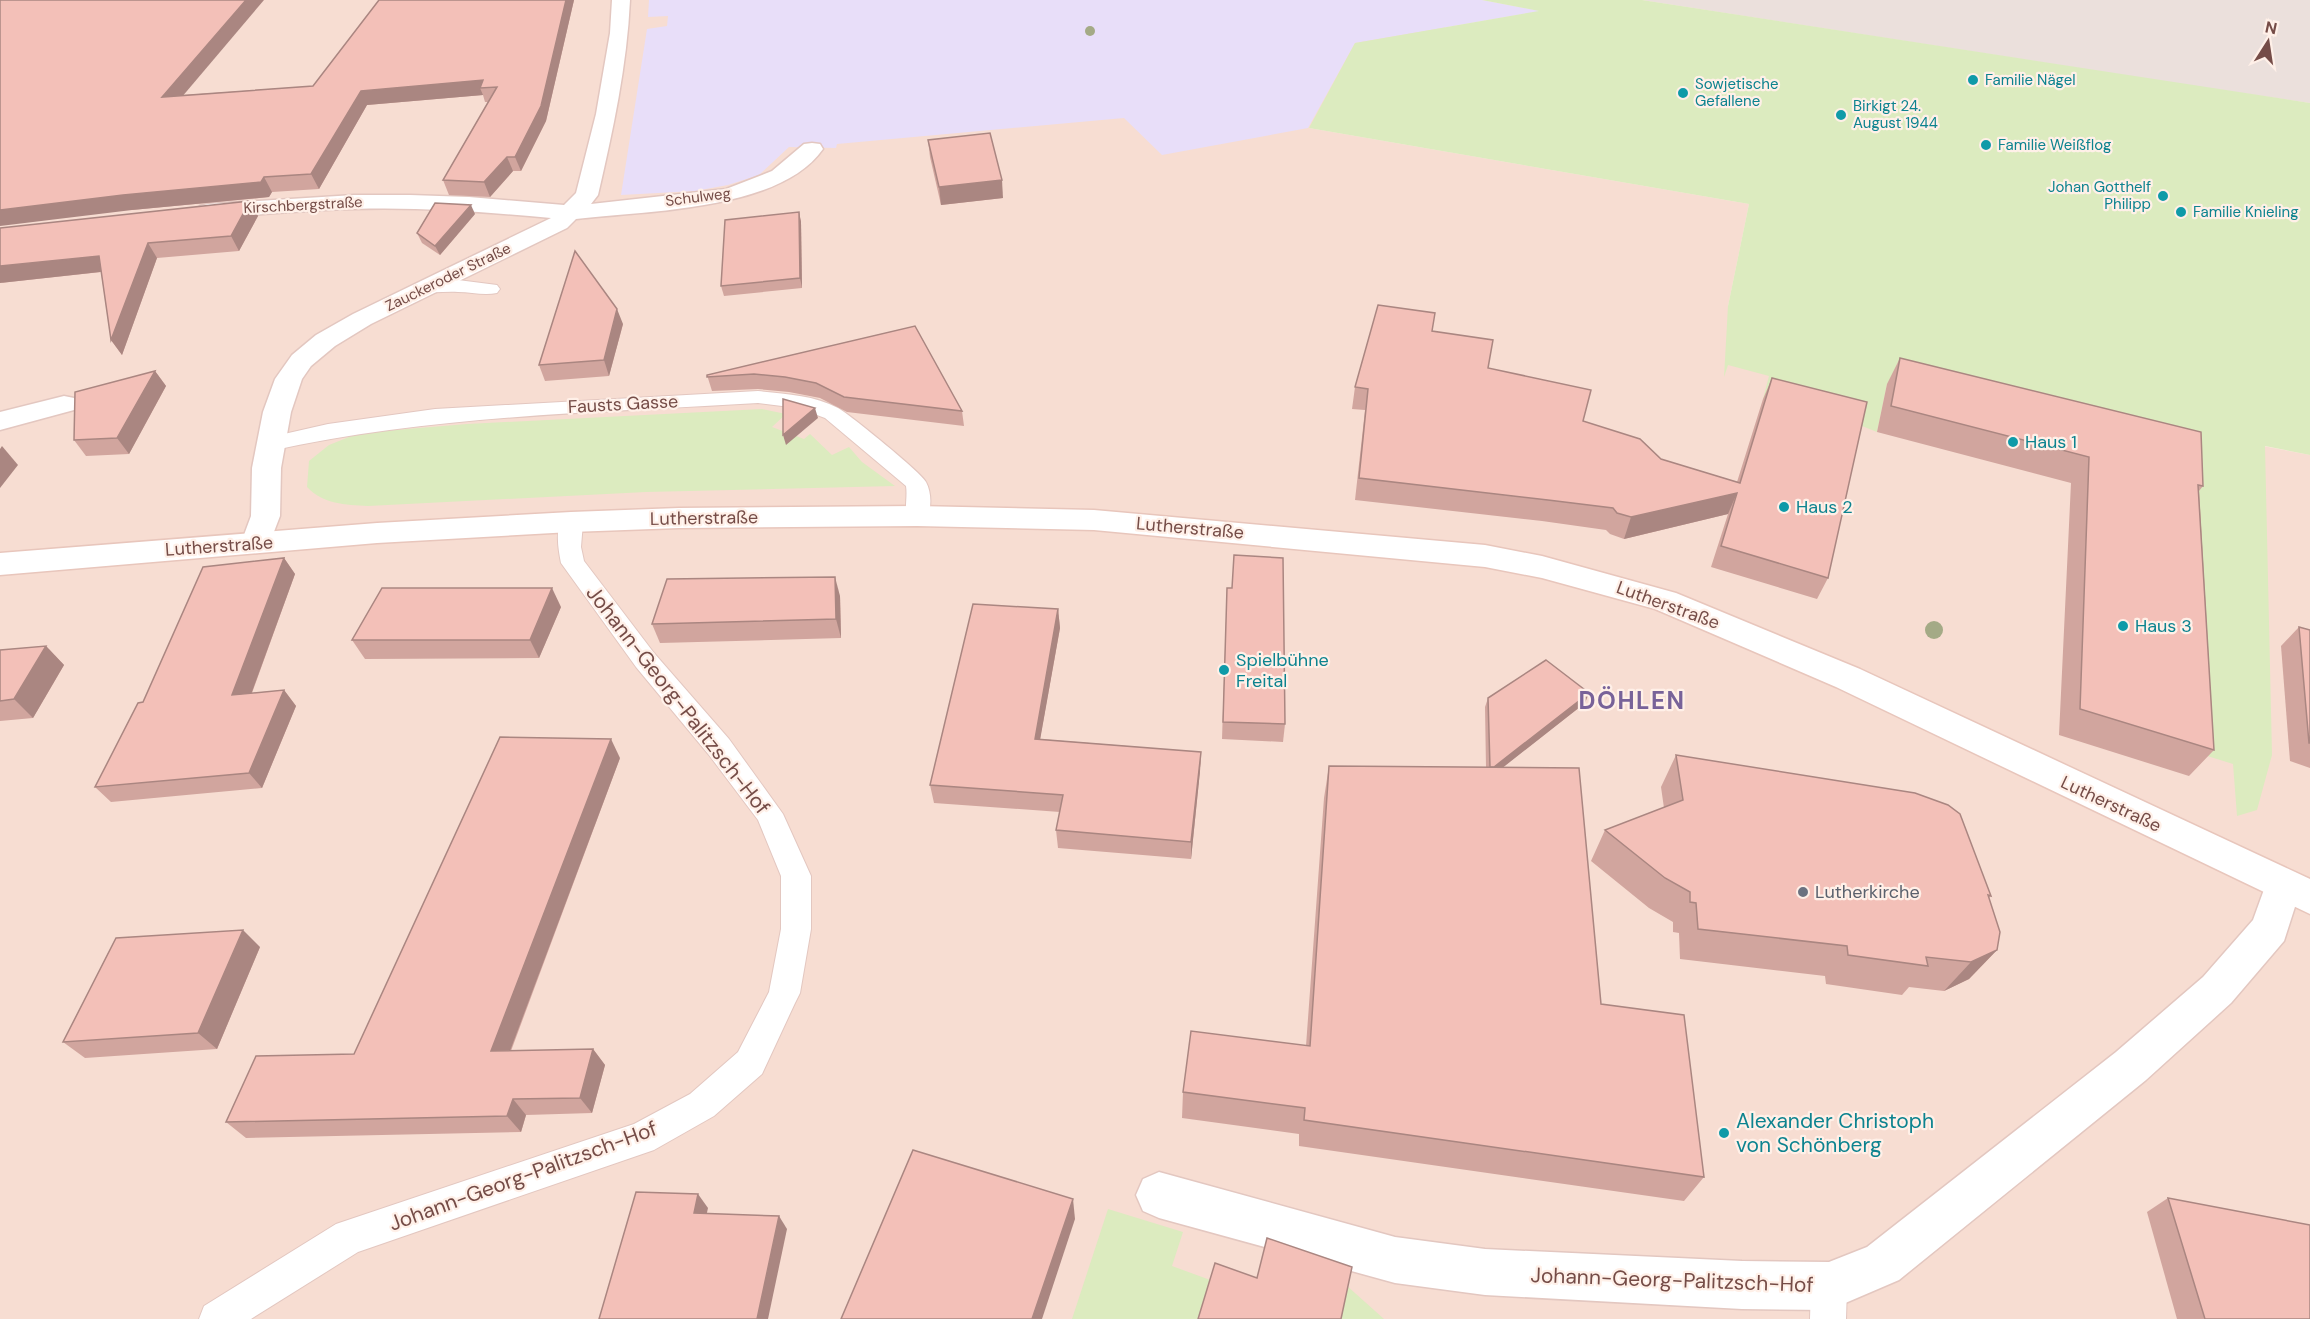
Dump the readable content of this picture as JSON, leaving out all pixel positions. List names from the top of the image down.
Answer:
{
  "streets": {
    "street": [
      "Schulweg",
      "Kirschbergstraße",
      "Zauckeroder Straße",
      "Lutherstraße",
      "Johann-Georg-Palitzsch-Hof"
    ],
    "lane": ["Fausts Gasse"]
  },
  "crossings": [
    ["Schulweg", "Kirschbergstraße"],
    ["Schulweg", "Zauckeroder Straße"],
    ["Kirschbergstraße", "Zauckeroder Straße"],
    ["Zauckeroder Straße", "Fausts Gasse"],
    ["Zauckeroder Straße", "Lutherstraße"],
    ["Fausts Gasse", "Lutherstraße"],
    ["Lutherstraße", "Johann-Georg-Palitzsch-Hof"]
  ],
  "districts": ["DÖHLEN"],
  "places": [
    "Familie Nägel",
    "Sowjetische Gefallene",
    "Birkigt 24. August 1944",
    "Familie Weißflog",
    "Johan Gotthelf Philipp",
    "Familie Knieling",
    "Haus 1",
    "Haus 2",
    "Haus 3",
    "Spielbühne Freital",
    "Lutherkirche",
    "Alexander Christoph von Schönberg"
  ],
  "north": "top"
}
